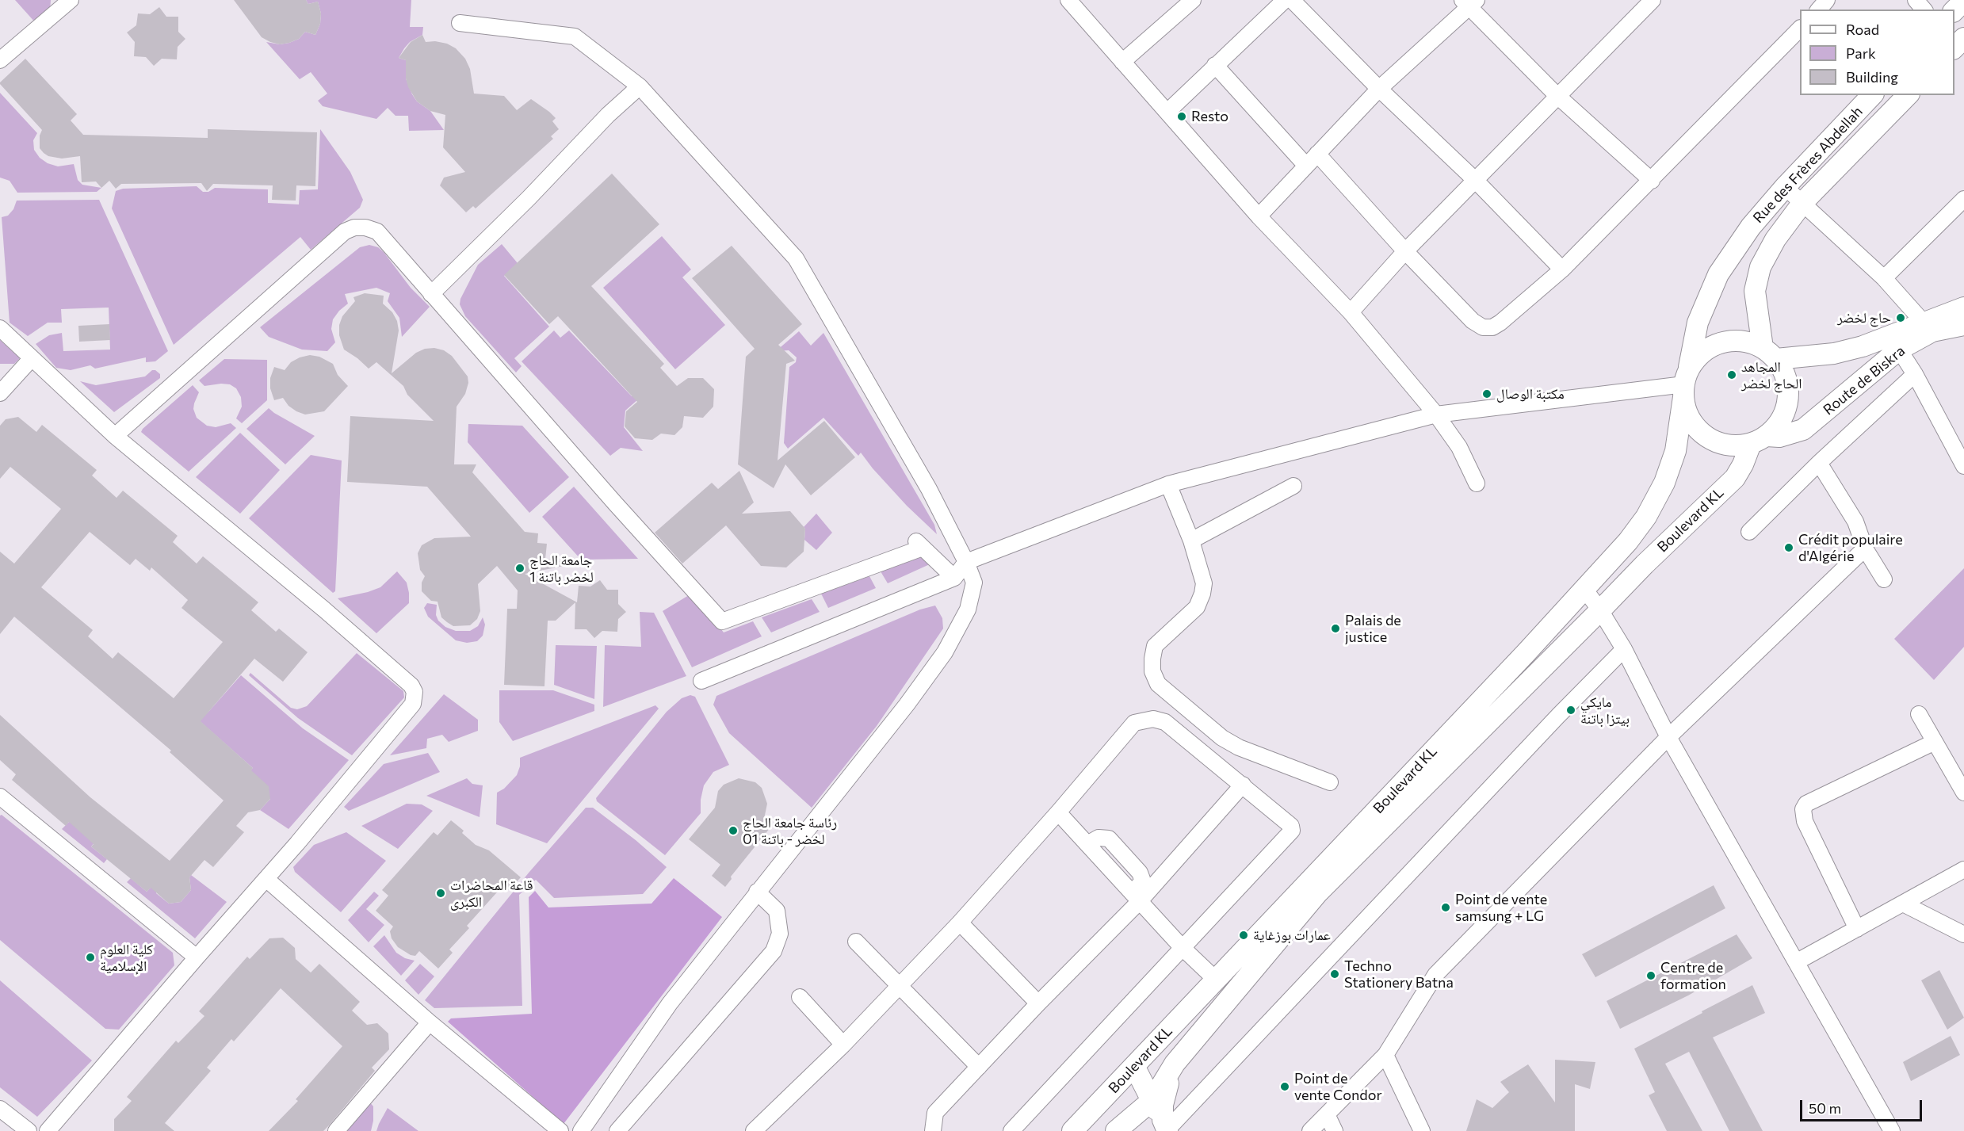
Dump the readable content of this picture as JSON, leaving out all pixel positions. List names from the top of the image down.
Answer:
{
  "streets": {
    "main road": ["Rue des Frères Abdellah", "Route de Biskra", "Boulevard KL"]
  },
  "crossings": [
    ["Rue des Frères Abdellah", "Route de Biskra"],
    ["Rue des Frères Abdellah", "Boulevard KL"],
    ["Route de Biskra", "Boulevard KL"]
  ],
  "places": [
    "Resto",
    "حاج لخضر",
    "المجاهد الحاج لخضر",
    "مكتبة الوصال",
    "Crédit populaire d'Algérie",
    "جامعة الحاج لخضر باتنة 1",
    "Palais de justice",
    "مايكي بيتزا باتنة",
    "رئاسة جامعة الحاج لخضر - باتنة 01",
    "قاعة المحاضرات الكبرى",
    "Point de vente samsung + LG",
    "عمارات بوزغاية",
    "كلية العلوم الإسلامية",
    "Techno Stationery Batna",
    "Centre de formation",
    "Point de vente Condor"
  ],
  "legend": ["Road", "Park", "Building"],
  "scale_bar": "50 m"
}
